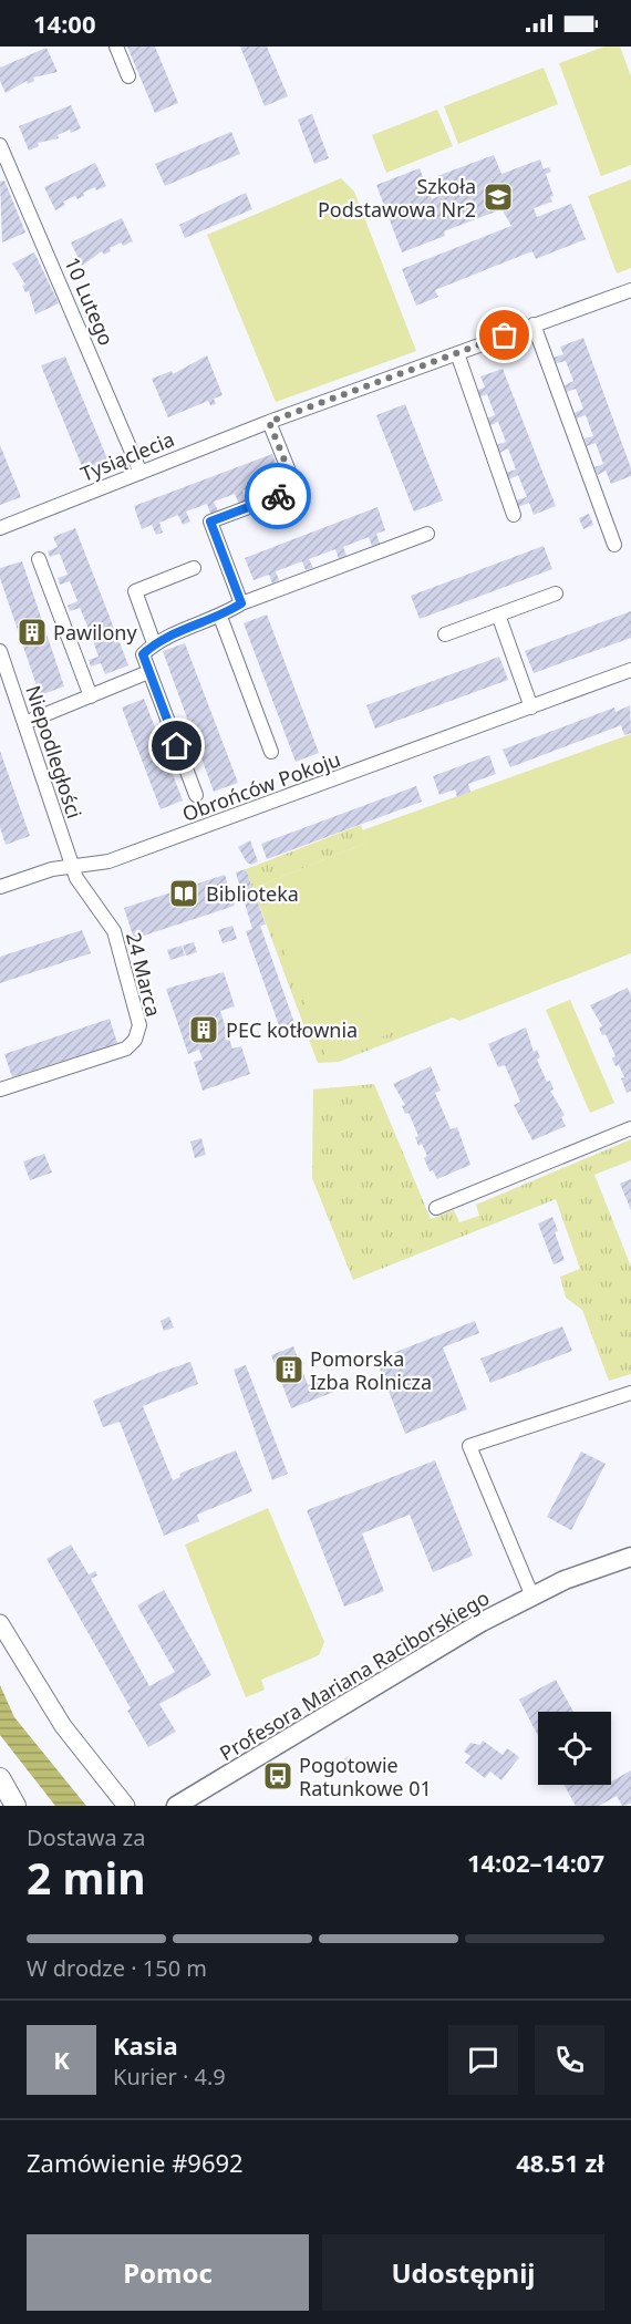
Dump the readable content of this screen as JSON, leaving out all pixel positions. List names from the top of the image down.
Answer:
{
  "streets": {
    "main road": ["Profesora Mariana Raciborskiego"],
    "street": [
      "10 Lutego",
      "Tysiąclecia",
      "Niepodległości",
      "Obrońców Pokoju",
      "24 Marca"
    ]
  },
  "crossings": [
    ["10 Lutego", "Tysiąclecia"],
    ["Niepodległości", "Obrońców Pokoju"],
    ["Niepodległości", "24 Marca"],
    ["Obrońców Pokoju", "24 Marca"]
  ],
  "places": {
    "school or university": ["Szkoła Podstawowa Nr2"],
    "building": ["Pawilony", "PEC kotłownia", "Pomorska Izba Rolnicza"],
    "library": ["Biblioteka"],
    "bus stop": ["Pogotowie Ratunkowe 01"]
  },
  "page": {
    "status": "14:00",
    "heading": ["2 min", "Dostawa za", "14:02–14:07"],
    "panel": [
      "Kasia",
      "Kurier · 4.9",
      "Zamówienie #9692",
      "48.51 zł"
    ],
    "bar": "W drodze · 150 m",
    "round": "K",
    "buttons": ["Pomoc", "Udostępnij"]
  }
}
